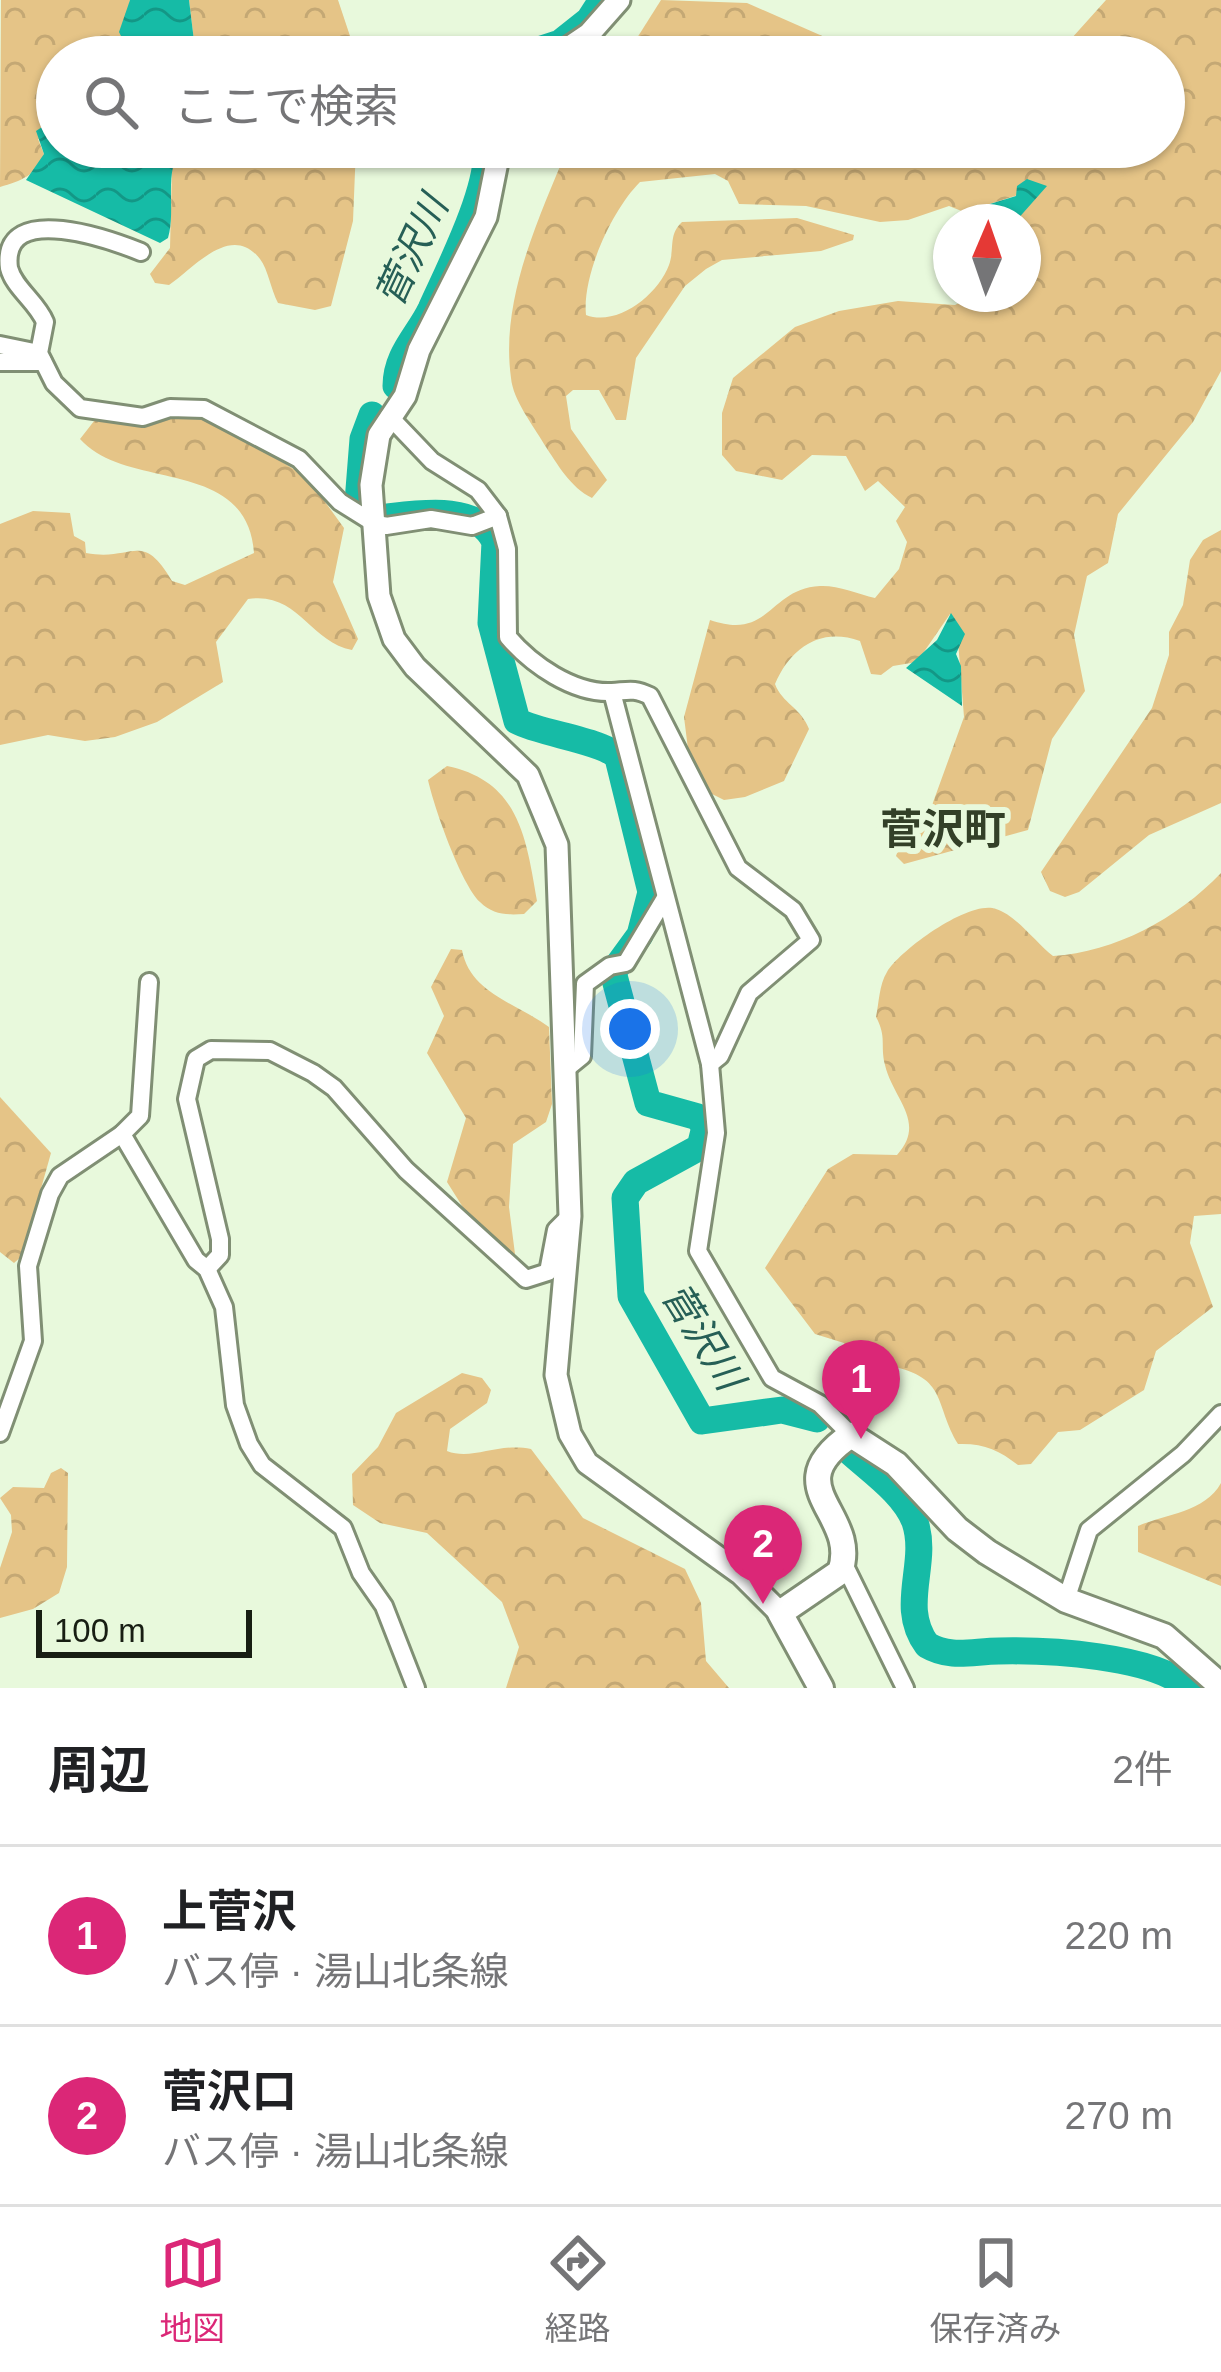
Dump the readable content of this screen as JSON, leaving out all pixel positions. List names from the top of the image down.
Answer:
{
  "districts": ["菅沢町"],
  "water": ["菅沢川"],
  "scale_bar": "100 m",
  "north": "top",
  "page": {
    "search": "ここで検索",
    "pins": ["1", "2"],
    "scale": "100 m",
    "heading": ["周辺", "2件"],
    "list": [
      {
        "mark": "1",
        "name": "上菅沢",
        "note": "バス停 · 湯山北条線",
        "value": "220 m"
      },
      {
        "mark": "2",
        "name": "菅沢口",
        "note": "バス停 · 湯山北条線",
        "value": "270 m"
      }
    ],
    "nav": ["地図", "経路", "保存済み"]
  }
}
